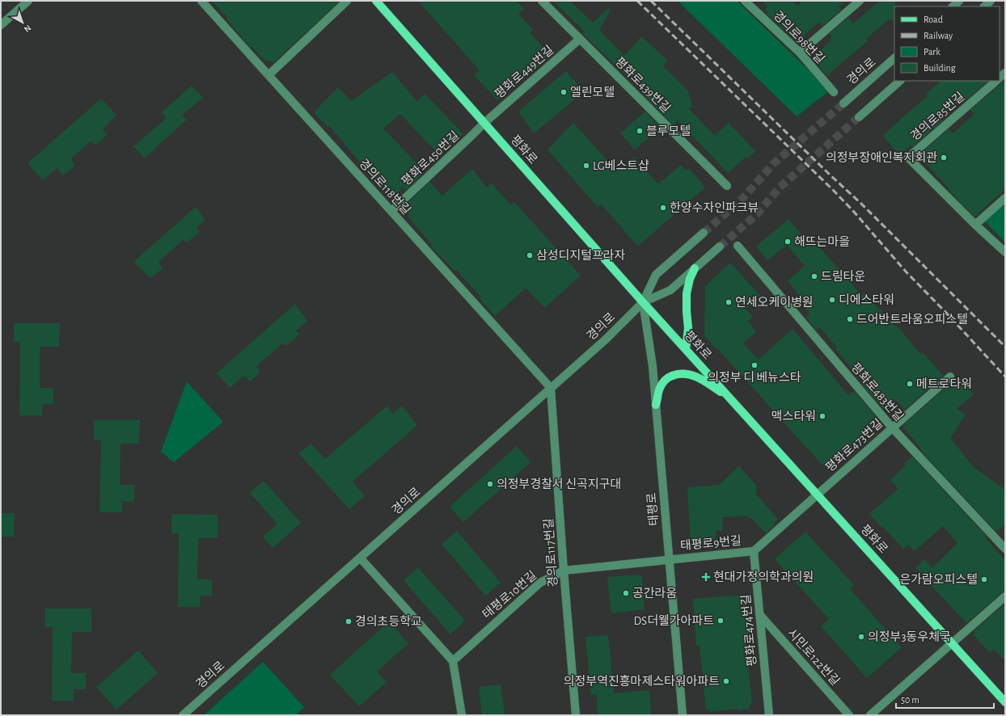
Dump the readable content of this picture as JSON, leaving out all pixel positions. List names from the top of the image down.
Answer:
{
  "streets": {
    "main road": ["평화로"],
    "street": [
      "경의로98번길",
      "경의로",
      "평화로449번길",
      "평화로439번길",
      "경의로85번길",
      "평화로450번길",
      "경의로118번길",
      "평화로483번길",
      "평화로473번길",
      "태평로",
      "태평로9번길",
      "경의로117번길",
      "태평로10번길",
      "평화로474번길",
      "시민로122번길"
    ]
  },
  "crossings": [
    ["경의로", "평화로"],
    ["경의로", "경의로118번길"],
    ["경의로", "태평로"],
    ["경의로", "경의로117번길"],
    ["평화로449번길", "평화로439번길"],
    ["평화로449번길", "평화로"],
    ["평화로449번길", "평화로450번길"],
    ["평화로", "평화로450번길"],
    ["평화로", "평화로473번길"],
    ["평화로", "태평로"],
    ["평화로450번길", "경의로118번길"],
    ["경의로118번길", "경의로117번길"],
    ["평화로483번길", "평화로473번길"],
    ["태평로", "태평로9번길"],
    ["태평로", "태평로10번길"],
    ["태평로9번길", "태평로10번길"],
    ["태평로9번길", "평화로474번길"],
    ["경의로117번길", "태평로10번길"],
    ["평화로474번길", "시민로122번길"]
  ],
  "places": {
    "other": [
      "엘린모텔",
      "블루모텔",
      "의정부장애인복지회관",
      "LG베스트샵",
      "한양수자인파크뷰",
      "해뜨는마을",
      "삼성디지털프라자",
      "드림타운",
      "디에스타워",
      "연세오케이병원",
      "드어반트라움오피스텔",
      "의정부 디 베뉴스타",
      "메트로타워",
      "맥스타워",
      "의정부경찰서 신곡지구대",
      "은가람오피스텔",
      "공간라움",
      "DS더웰가아파트",
      "경의초등학교",
      "의정부3동우체국",
      "의정부역진흥마제스타워아파트"
    ],
    "health": ["현대가정의학과의원"]
  },
  "legend": [
    "Road",
    "Railway",
    "Park",
    "Building"
  ],
  "scale_bar": "50 m",
  "north": "bottom right"
}
